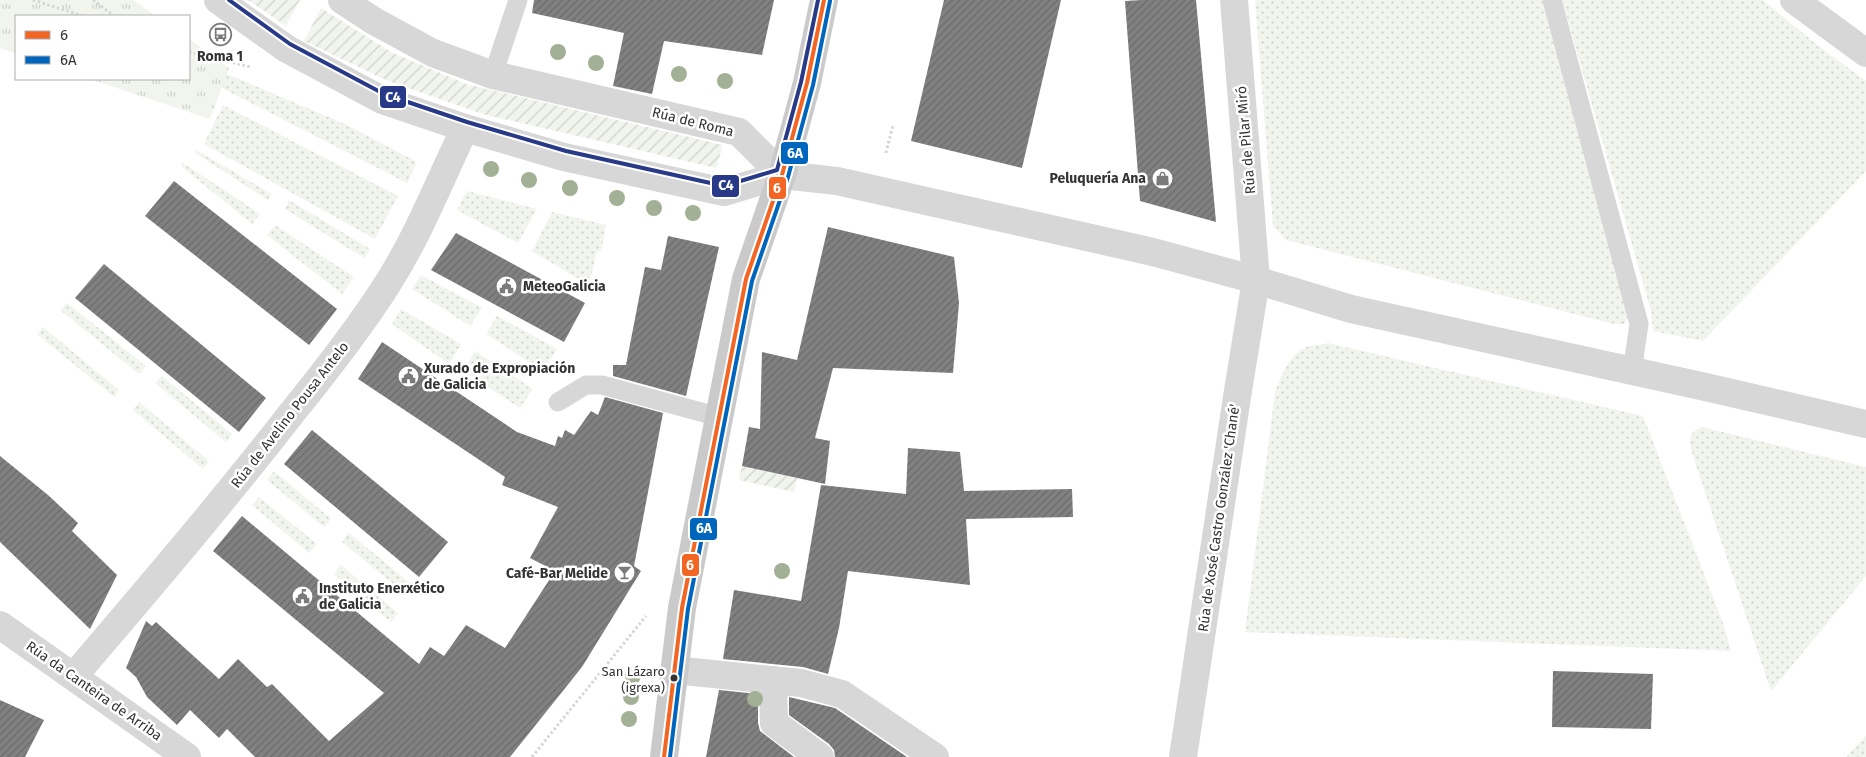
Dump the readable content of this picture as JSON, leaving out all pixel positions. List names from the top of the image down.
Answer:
{
  "streets": {
    "street": [
      "Rúa de Roma",
      "Rúa de Pilar Miró",
      "Rúa de Avelino Pousa Antelo",
      "Rúa de Xosé Castro González 'Chané'",
      "Rúa da Canteira de Arriba"
    ]
  },
  "crossings": [
    ["Rúa de Pilar Miró", "Rúa de Xosé Castro González 'Chané'"],
    ["Rúa de Avelino Pousa Antelo", "Rúa da Canteira de Arriba"]
  ],
  "places": {
    "bus stop": ["Roma 1"],
    "shop": ["Peluquería Ana"],
    "public building": ["MeteoGalicia", "Xurado de Expropiación de Galicia", "Instituto Enerxético de Galicia"],
    "bar": ["Café-Bar Melide"],
    "other": ["San Lázaro (igrexa)"]
  },
  "lines": ["transit line 6", "transit line C4", "transit line 6A"],
  "legend": ["6", "6A"]
}
